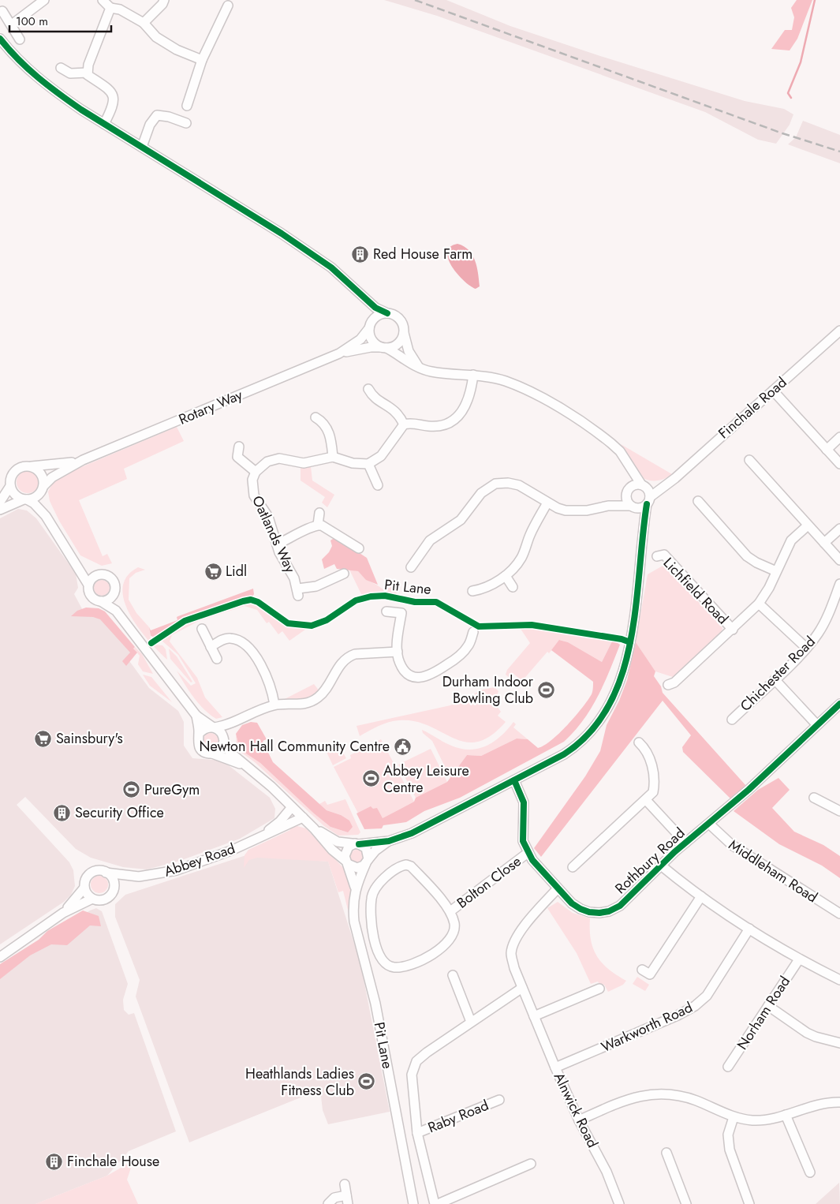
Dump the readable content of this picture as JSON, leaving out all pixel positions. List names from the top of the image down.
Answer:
{
  "streets": {
    "street": [
      "Rotary Way",
      "Finchale Road",
      "Oatlands Way",
      "Pit Lane",
      "Lichfield Road",
      "Chichester Road",
      "Abbey Road",
      "Rothbury Road",
      "Middleham Road",
      "Bolton Close",
      "Norham Road",
      "Warkworth Road",
      "Alnwick Road",
      "Raby Road"
    ]
  },
  "crossings": [
    ["Rothbury Road", "Middleham Road"],
    ["Rothbury Road", "Bolton Close"],
    ["Rothbury Road", "Alnwick Road"],
    ["Warkworth Road", "Alnwick Road"],
    ["Alnwick Road", "Raby Road"]
  ],
  "places": {
    "building": ["Red House Farm", "Security Office", "Finchale House"],
    "supermarket": ["Lidl", "Sainsbury's"],
    "sports": [
      "Durham Indoor Bowling Club",
      "Abbey Leisure Centre",
      "PureGym",
      "Heathlands Ladies Fitness Club"
    ],
    "public building": ["Newton Hall Community Centre"]
  },
  "scale_bar": "100 m"
}
